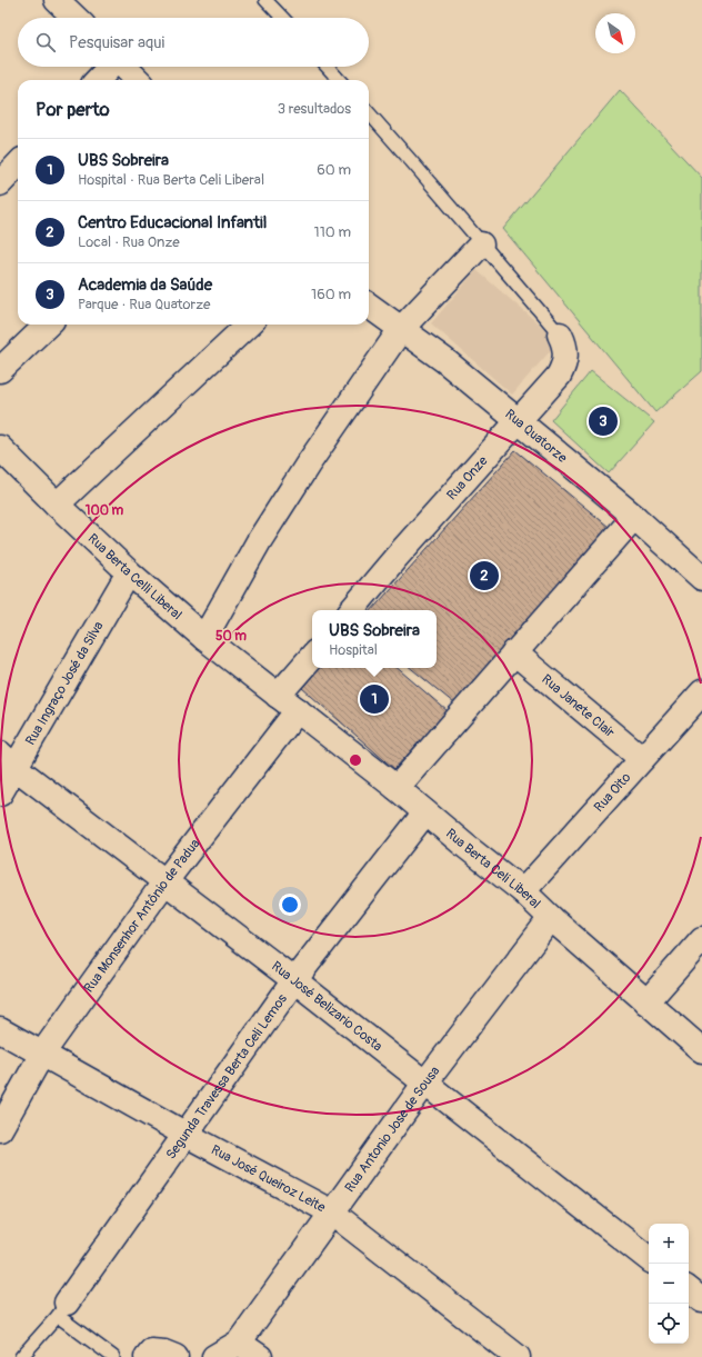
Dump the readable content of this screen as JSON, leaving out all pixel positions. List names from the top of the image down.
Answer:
{
  "streets": {
    "street": [
      "Rua Quatorze",
      "Rua Onze",
      "Rua Berta Celli Liberal",
      "Rua Ingraço José da Silva",
      "Rua Janete Clair",
      "Rua Oito",
      "Rua Berta Celi Liberal",
      "Rua Monsenhor Antônio de Padua",
      "Rua José Belizario Costa",
      "Segunda Travessa Berta Celi Lemos",
      "Rua Antonio Jose de Sousa",
      "Rua José Queiroz Leite"
    ]
  },
  "crossings": [
    ["Rua Quatorze", "Rua Onze"],
    ["Rua Berta Celli Liberal", "Rua Ingraço José da Silva"],
    ["Rua Berta Celli Liberal", "Rua Berta Celi Liberal"],
    ["Rua Ingraço José da Silva", "Rua José Belizario Costa"],
    ["Rua Janete Clair", "Rua Oito"],
    ["Rua Oito", "Rua Berta Celi Liberal"],
    ["Rua Berta Celi Liberal", "Rua Monsenhor Antônio de Padua"],
    ["Rua Berta Celi Liberal", "Segunda Travessa Berta Celi Lemos"],
    ["Rua Berta Celi Liberal", "Rua Antonio Jose de Sousa"],
    ["Rua Monsenhor Antônio de Padua", "Rua José Belizario Costa"],
    ["Rua Monsenhor Antônio de Padua", "Rua José Queiroz Leite"],
    ["Rua José Belizario Costa", "Segunda Travessa Berta Celi Lemos"],
    ["Rua José Belizario Costa", "Rua Antonio Jose de Sousa"],
    ["Segunda Travessa Berta Celi Lemos", "Rua José Queiroz Leite"],
    ["Rua Antonio Jose de Sousa", "Rua José Queiroz Leite"]
  ],
  "north": "bottom right",
  "page": {
    "search": "Pesquisar aqui",
    "heading": ["Por perto", "3 resultados"],
    "list": [
      {
        "mark": "1",
        "name": "UBS Sobreira",
        "note": "Hospital · Rua Berta Celi Liberal",
        "value": "60 m"
      },
      {
        "mark": "2",
        "name": "Centro Educacional Infantil",
        "note": "Local · Rua Onze",
        "value": "110 m"
      },
      {
        "mark": "3",
        "name": "Academia da Saúde",
        "note": "Parque · Rua Quatorze",
        "value": "160 m"
      }
    ],
    "pins": ["3", "2", "1"],
    "popup": ["UBS Sobreira", "Hospital"],
    "map_buttons": ["+", "−"]
  },
  "rings": ["100 m", "50 m"]
}
